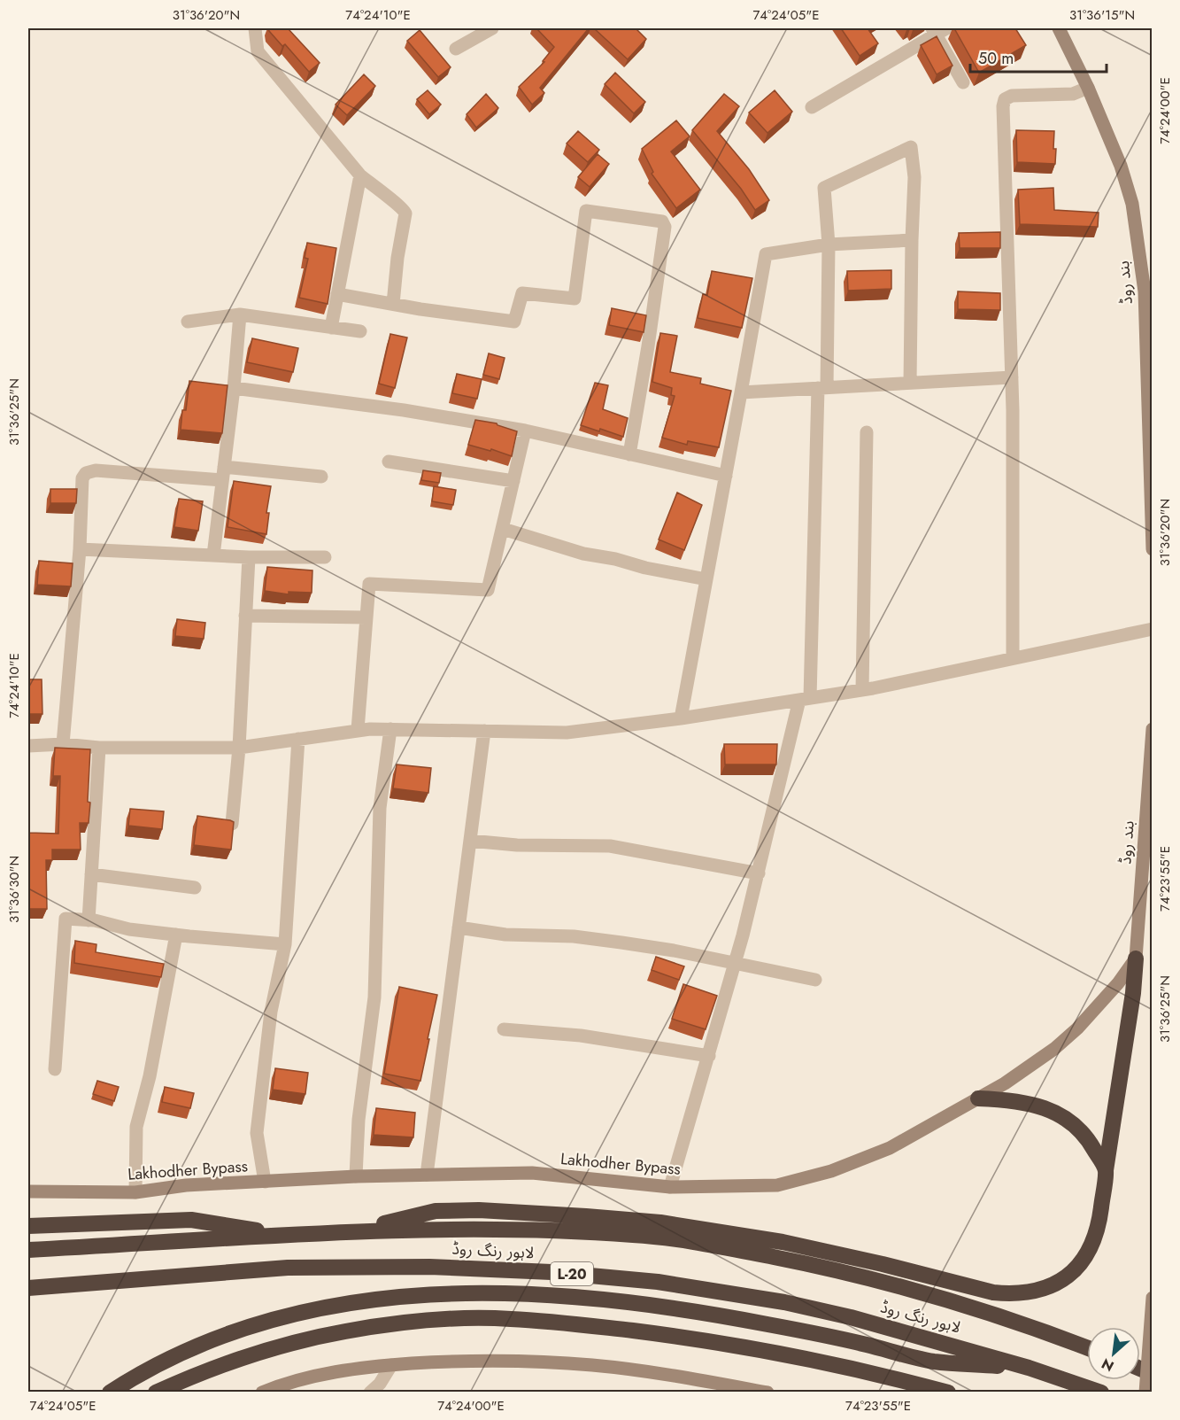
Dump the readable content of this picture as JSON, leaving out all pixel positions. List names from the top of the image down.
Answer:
{
  "streets": {
    "highway": ["لاہور رنگ روڈ", "L-20"],
    "main road": ["بند روڈ", "Lakhodher Bypass"]
  },
  "crossings": [
    ["بند روڈ", "Lakhodher Bypass"]
  ],
  "scale_bar": "50 m",
  "north": "bottom left",
  "coordinates": [
    "31°36'20\"N",
    "74°24'10\"E",
    "74°24'05\"E",
    "31°36'15\"N",
    "74°24'00\"E",
    "31°36'25\"N",
    "74°23'55\"E",
    "31°36'30\"N"
  ]
}
